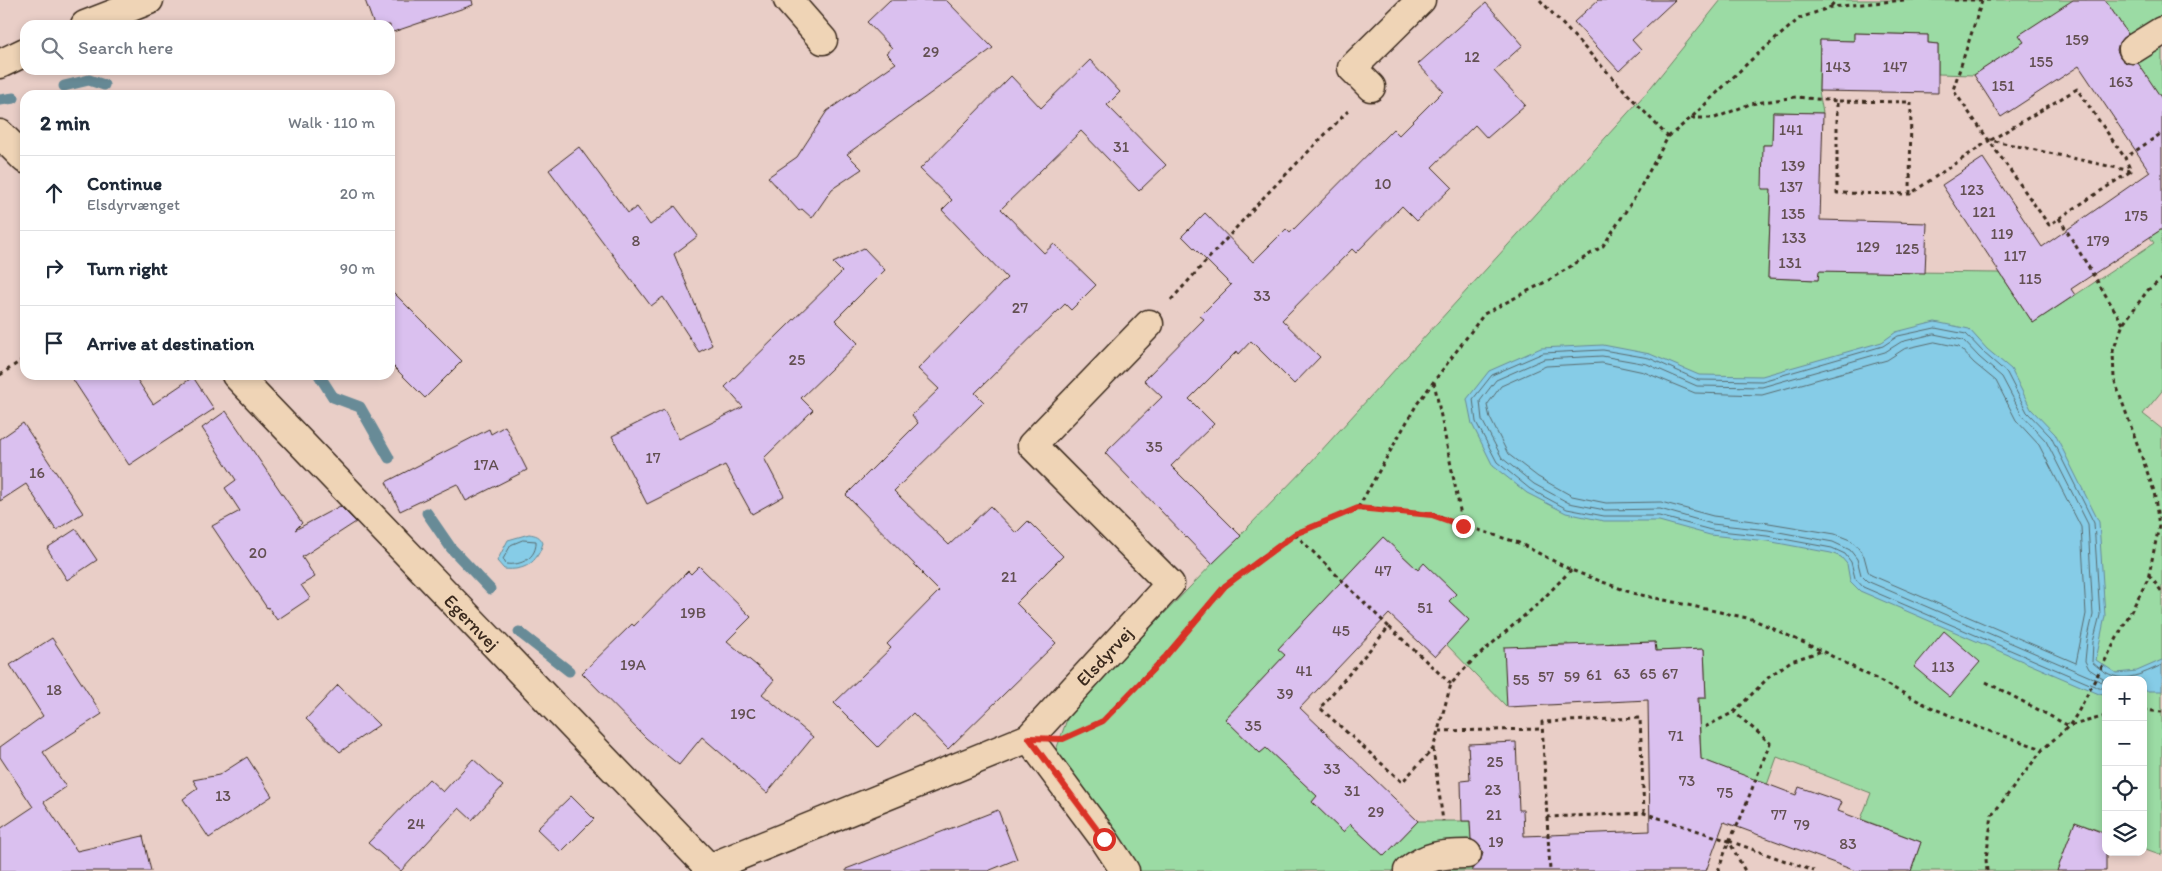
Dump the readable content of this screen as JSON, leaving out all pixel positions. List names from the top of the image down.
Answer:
{
  "streets": {
    "street": ["Egernvej", "Elsdyrvej"]
  },
  "crossings": [
    ["Egernvej", "Elsdyrvej"]
  ],
  "house_numbers": [
    "159",
    "29",
    "12",
    "155",
    "143",
    "147",
    "163",
    "151",
    "141",
    "31",
    "139",
    "10",
    "137",
    "123",
    "121",
    "135",
    "175",
    "119",
    "133",
    "8",
    "179",
    "129",
    "125",
    "117",
    "131",
    "115",
    "33",
    "27",
    "25",
    "35",
    "17",
    "17A",
    "16",
    "20",
    "47",
    "21",
    "51",
    "19B",
    "45",
    "19A",
    "113",
    "41",
    "63",
    "65",
    "67",
    "61",
    "57",
    "59",
    "55",
    "18",
    "39",
    "19C",
    "35",
    "71",
    "25",
    "33",
    "73",
    "23",
    "31",
    "75",
    "13",
    "29",
    "21",
    "77",
    "24",
    "79",
    "19",
    "83"
  ],
  "page": {
    "search": "Search here",
    "heading": ["2 min", "Walk · 110 m"],
    "list": [
      ["Continue", "Elsdyrvænget", "20 m"],
      ["Turn right", "90 m"],
      "Arrive at destination"
    ],
    "map_buttons": ["+", "−"]
  }
}
